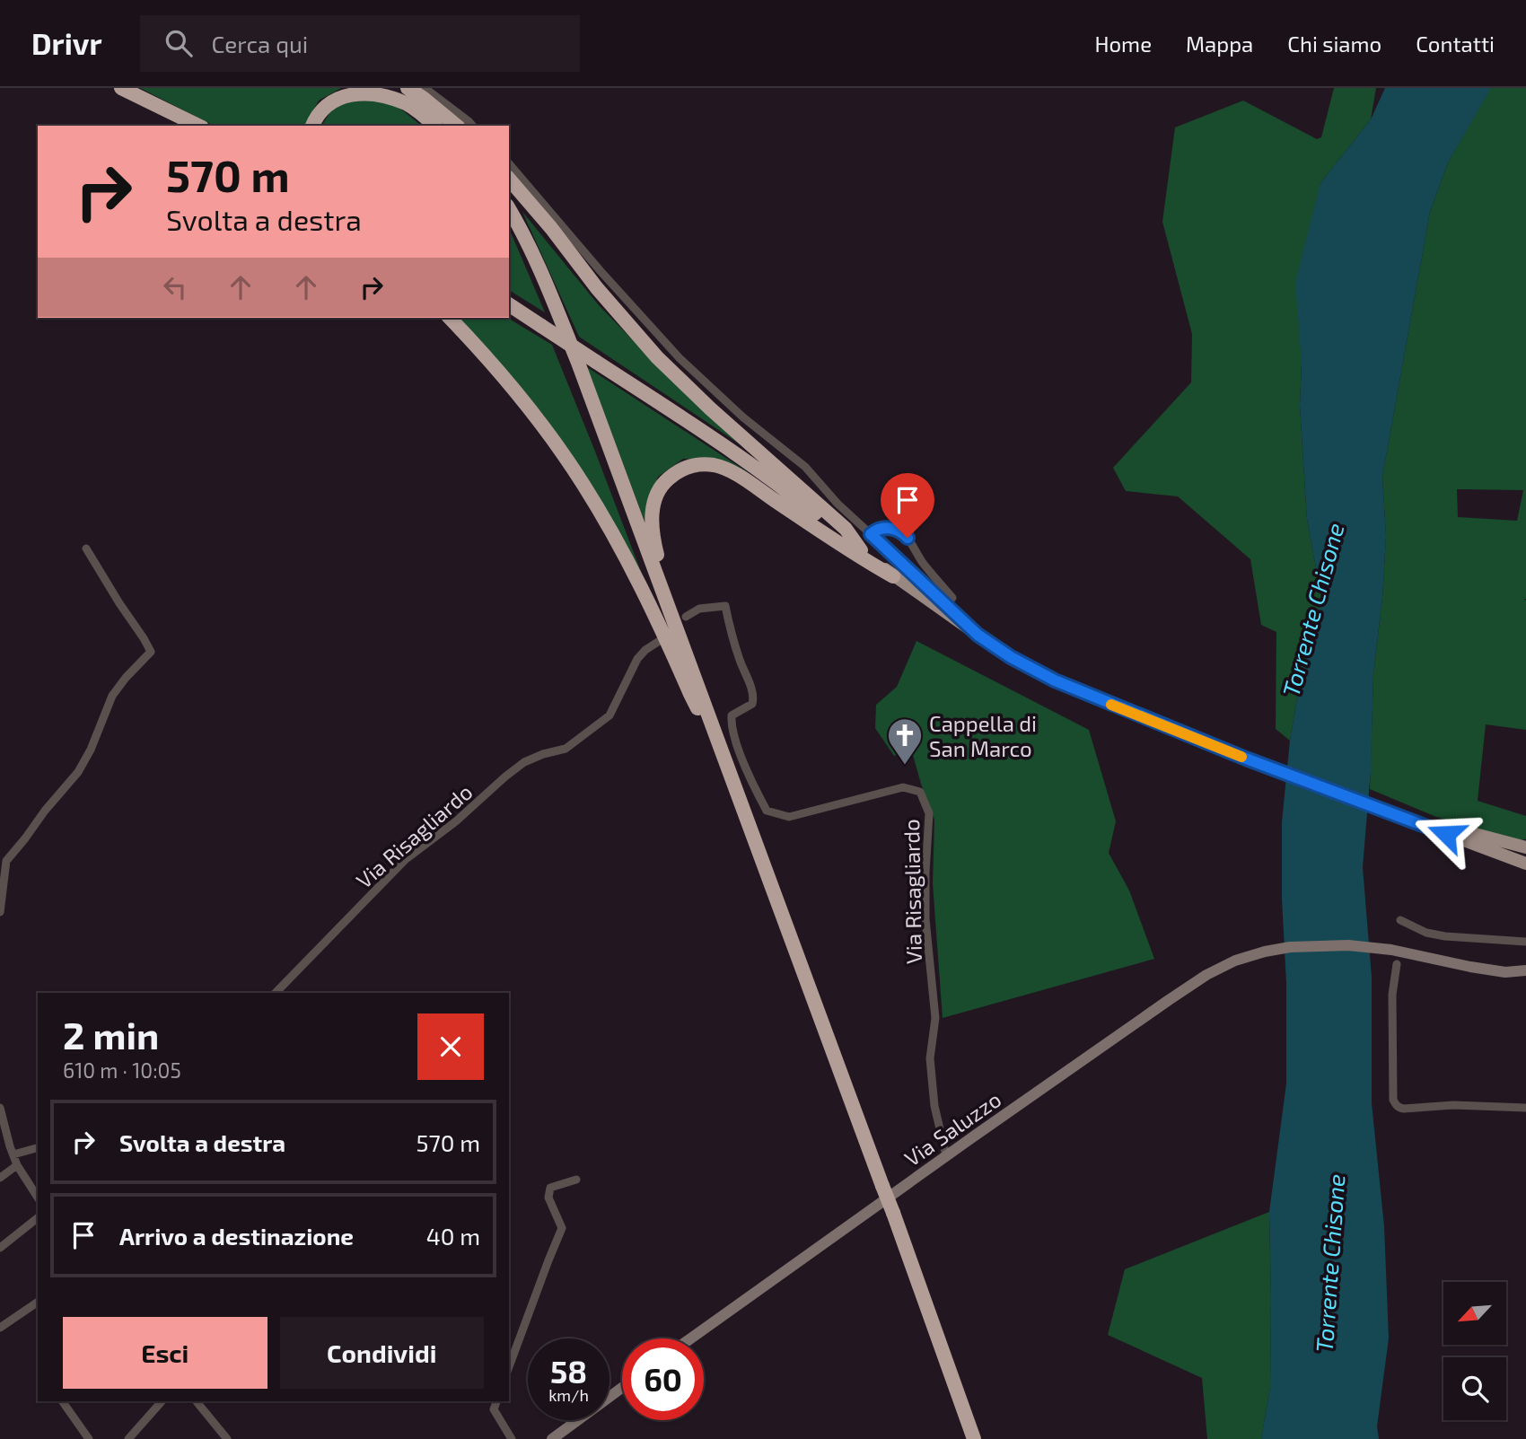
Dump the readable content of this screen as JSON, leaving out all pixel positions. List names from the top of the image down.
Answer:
{
  "streets": {
    "main road": ["Via Saluzzo"],
    "street": ["Via Risagliardo"]
  },
  "crossings": [
    ["Via Risagliardo", "Via Saluzzo"]
  ],
  "water": ["Torrente Chisone"],
  "places": {
    "church": ["Cappella di San Marco"]
  },
  "north": "bottom left",
  "page": {
    "header": "Drivr",
    "search": "Cerca qui",
    "nav": [
      "Home",
      "Mappa",
      "Chi siamo",
      "Contatti"
    ],
    "turn": ["570 m", "Svolta a destra"],
    "heading": ["2 min", "610 m · 10:05"],
    "list": [
      {
        "name": "Svolta a destra",
        "value": "570 m"
      },
      {
        "name": "Arrivo a destinazione",
        "value": "40 m"
      }
    ],
    "buttons": ["Esci", "Condividi"],
    "speed": "58 km/h",
    "limit": "60"
  }
}
